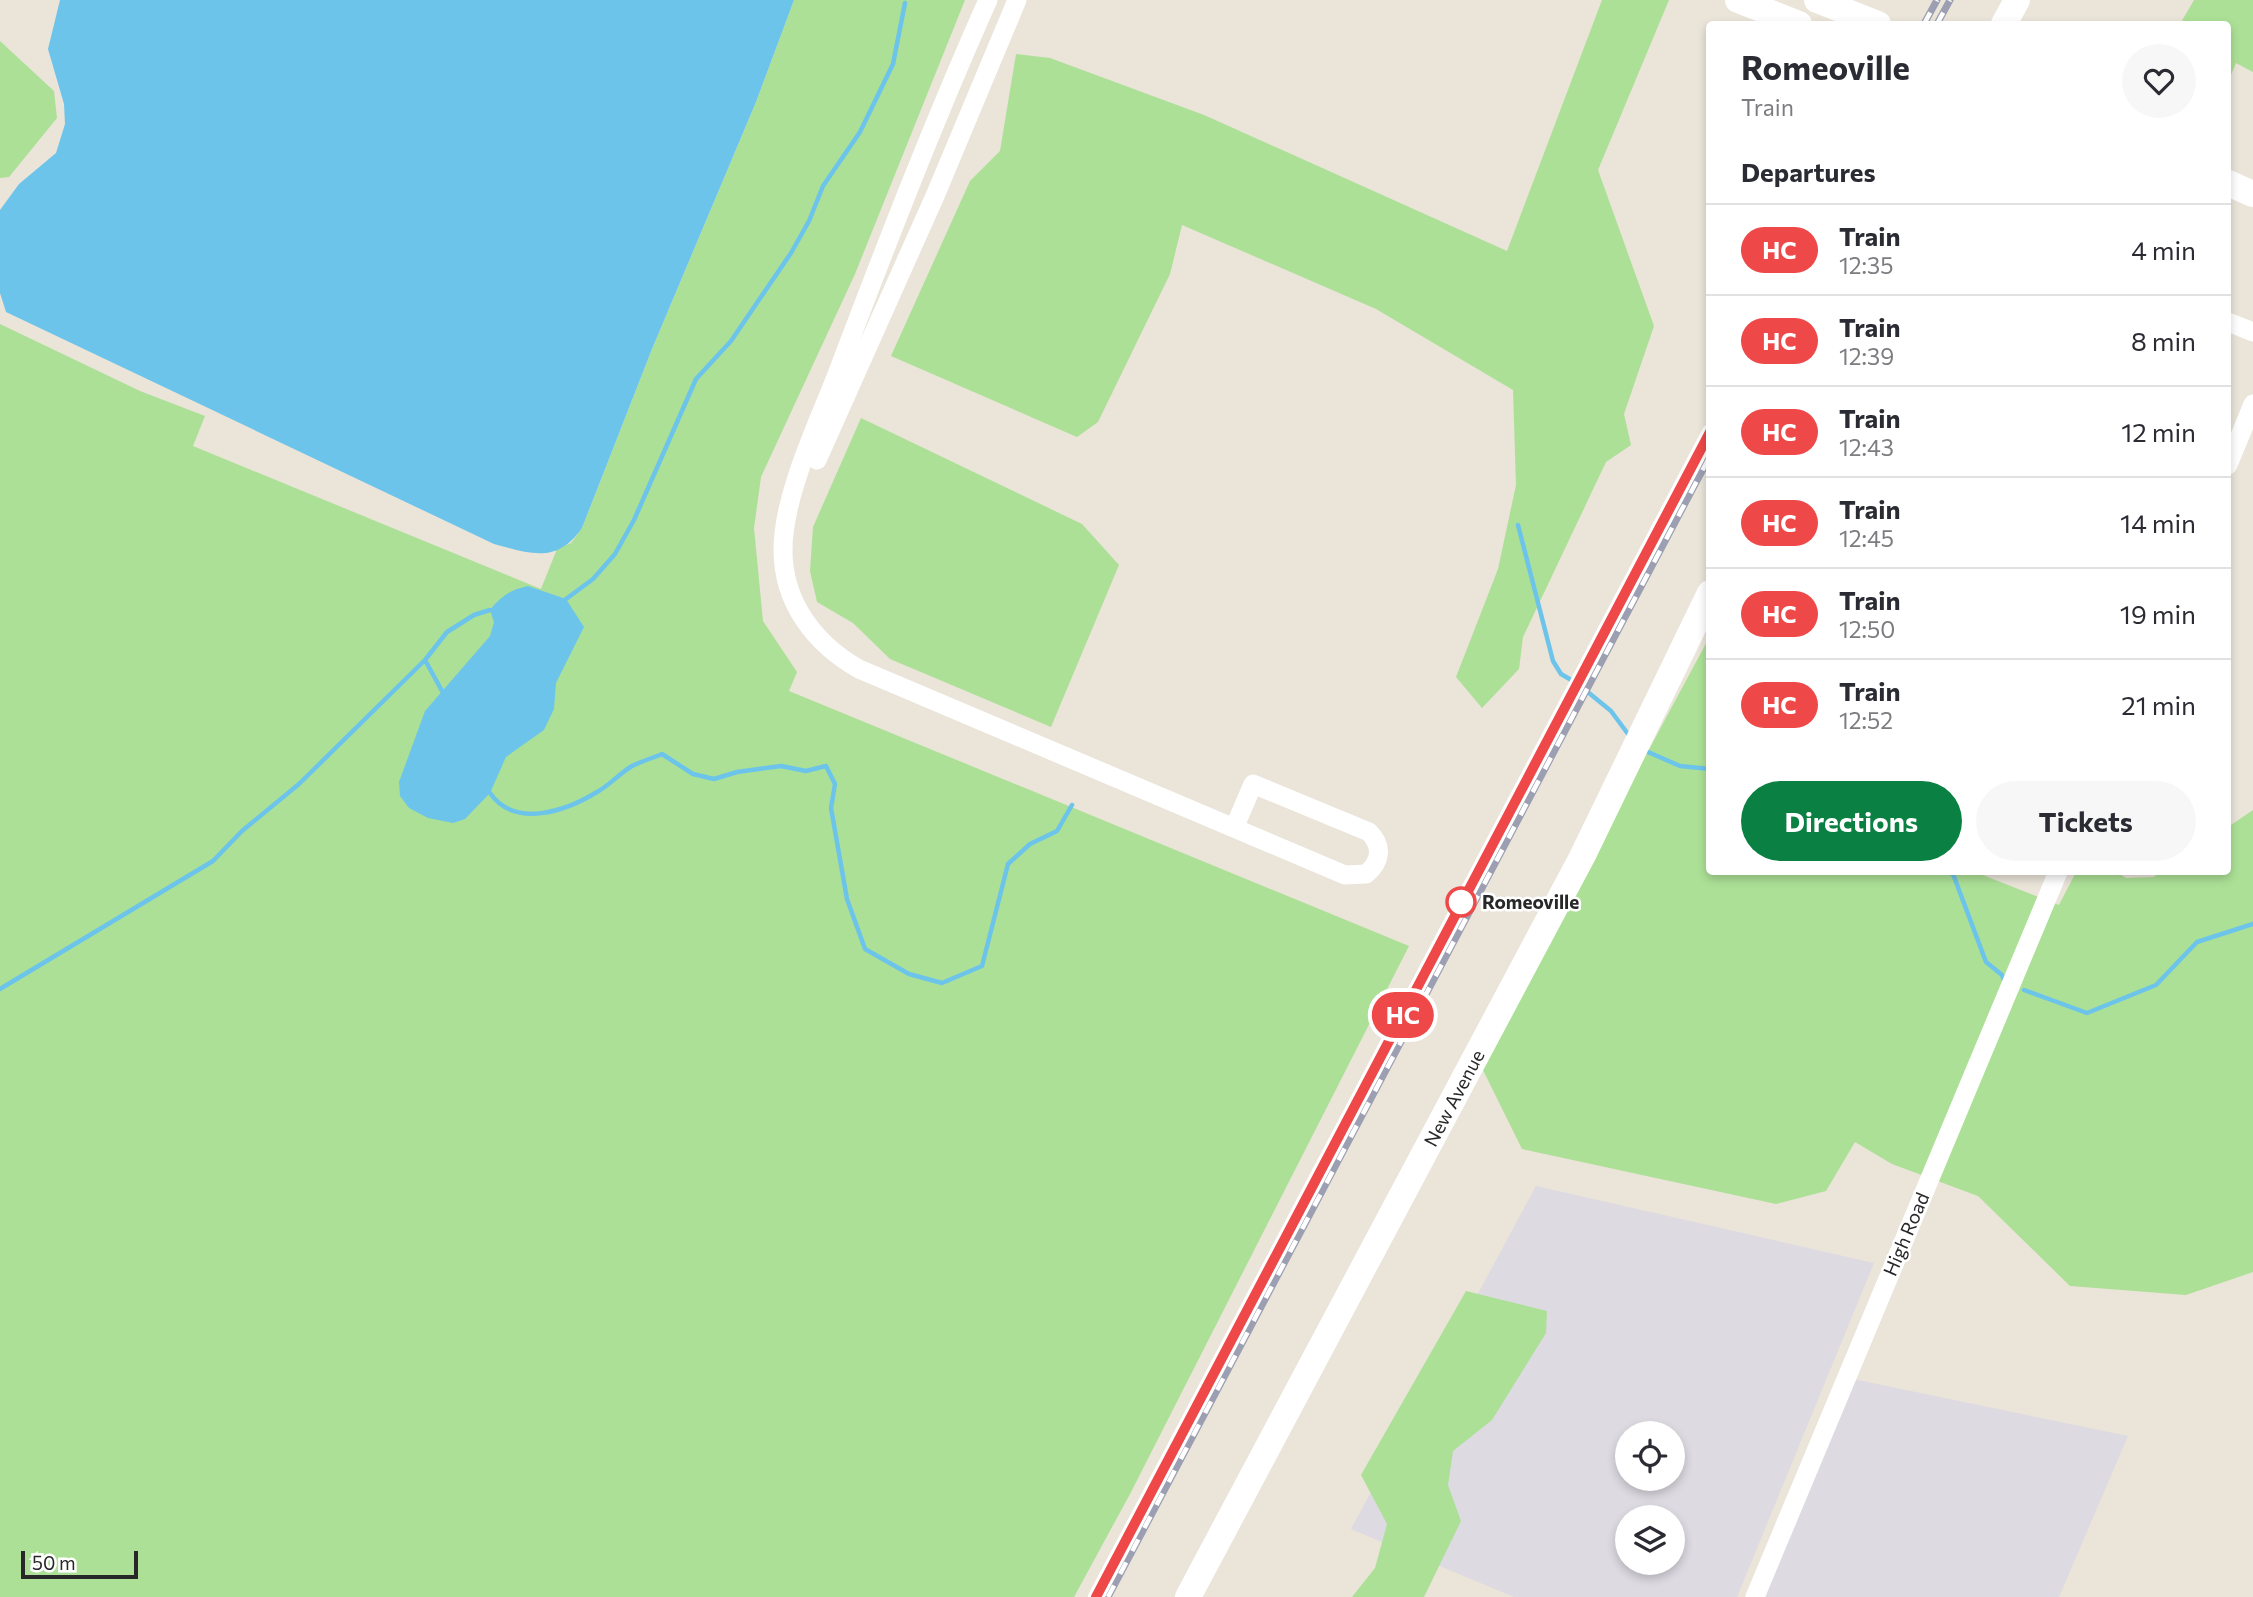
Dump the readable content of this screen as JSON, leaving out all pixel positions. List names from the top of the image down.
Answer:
{
  "streets": {
    "main road": ["New Avenue"],
    "street": ["High Road"]
  },
  "places": ["Romeoville"],
  "scale_bar": "50 m",
  "page": {
    "on_map": "HC",
    "heading": [
      ["Romeoville", "Train"],
      "Departures"
    ],
    "list": [
      {
        "mark": "HC",
        "name": "Train",
        "note": "12:35",
        "value": "4 min"
      },
      {
        "mark": "HC",
        "name": "Train",
        "note": "12:39",
        "value": "8 min"
      },
      {
        "mark": "HC",
        "name": "Train",
        "note": "12:43",
        "value": "12 min"
      },
      {
        "mark": "HC",
        "name": "Train",
        "note": "12:45",
        "value": "14 min"
      },
      {
        "mark": "HC",
        "name": "Train",
        "note": "12:50",
        "value": "19 min"
      },
      {
        "mark": "HC",
        "name": "Train",
        "note": "12:52",
        "value": "21 min"
      }
    ],
    "buttons": ["Directions", "Tickets"],
    "scale": "50 m"
  }
}
